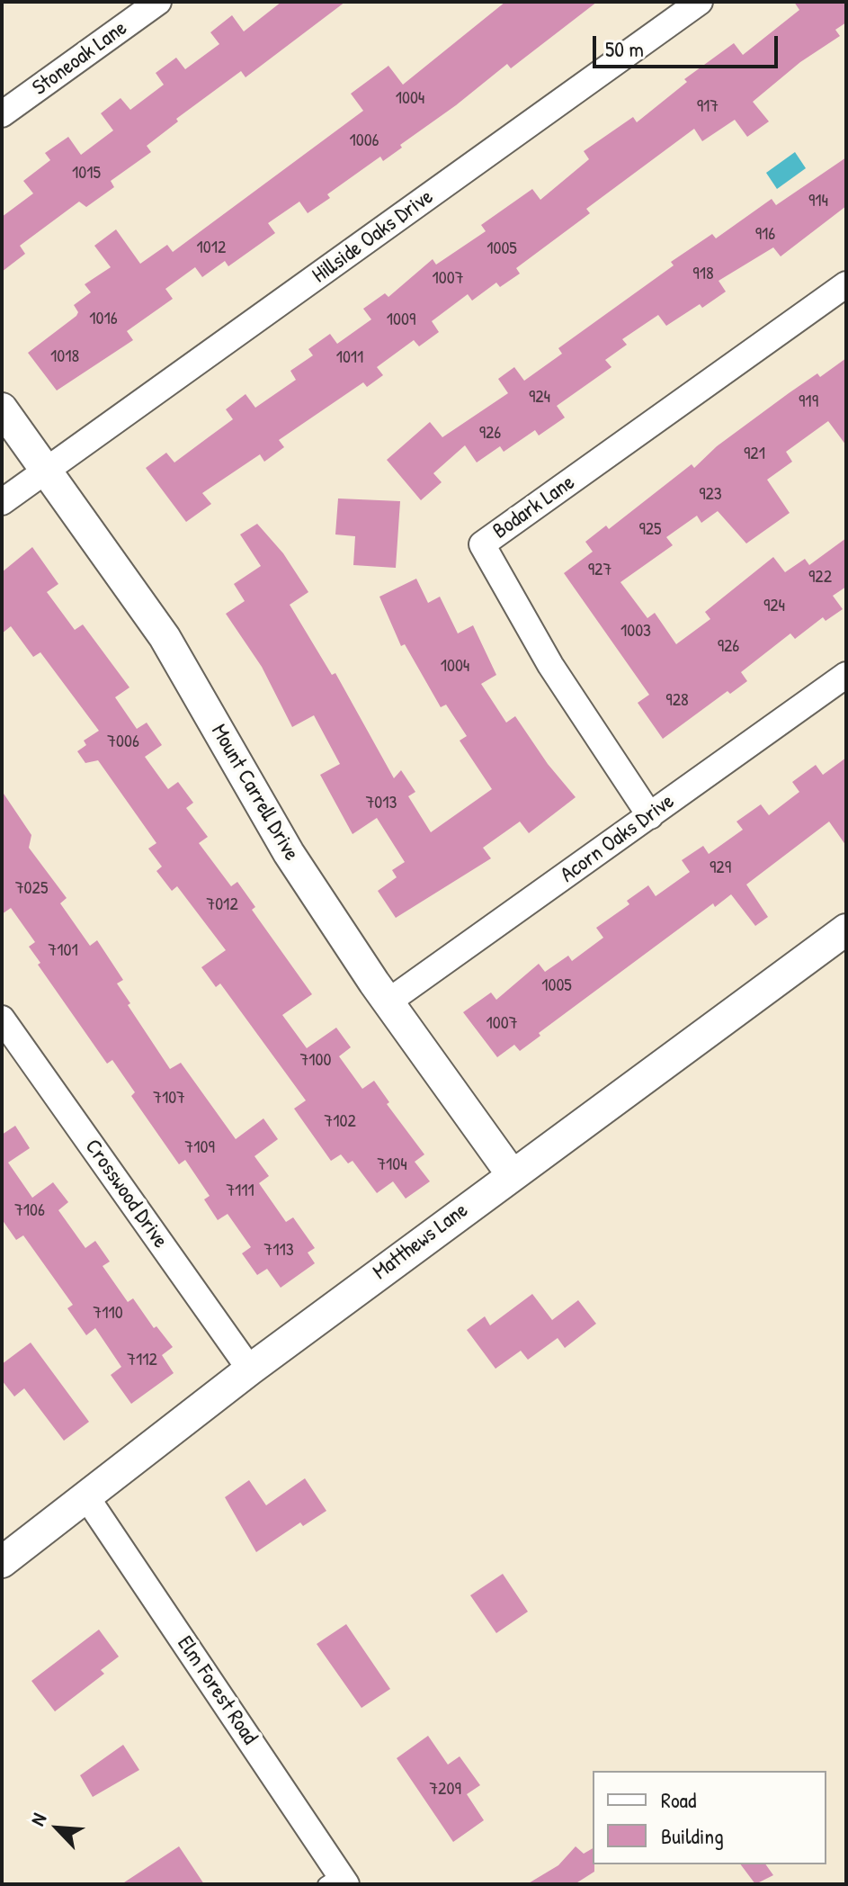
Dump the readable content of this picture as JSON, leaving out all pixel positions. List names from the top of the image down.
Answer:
{
  "streets": {
    "street": [
      "Stoneoak Lane",
      "Hillside Oaks Drive",
      "Bodark Lane",
      "Mount Carrell Drive",
      "Acorn Oaks Drive",
      "Crosswood Drive",
      "Matthews Lane",
      "Elm Forest Road"
    ]
  },
  "crossings": [
    ["Hillside Oaks Drive", "Mount Carrell Drive"],
    ["Bodark Lane", "Acorn Oaks Drive"],
    ["Mount Carrell Drive", "Acorn Oaks Drive"],
    ["Mount Carrell Drive", "Matthews Lane"],
    ["Crosswood Drive", "Matthews Lane"],
    ["Matthews Lane", "Elm Forest Road"]
  ],
  "house_numbers": [
    "1004",
    "917",
    "1006",
    "1015",
    "914",
    "916",
    "1012",
    "1005",
    "918",
    "1007",
    "1016",
    "1009",
    "1018",
    "1011",
    "924",
    "919",
    "926",
    "921",
    "923",
    "925",
    "927",
    "922",
    "924",
    "1003",
    "926",
    "1004",
    "928",
    "7006",
    "7013",
    "929",
    "7025",
    "7012",
    "7101",
    "1005",
    "1007",
    "7100",
    "7107",
    "7102",
    "7109",
    "7104",
    "7111",
    "7106",
    "7113",
    "7110",
    "7112",
    "7209"
  ],
  "legend": ["Road", "Building"],
  "scale_bar": "50 m",
  "north": "top left"
}
